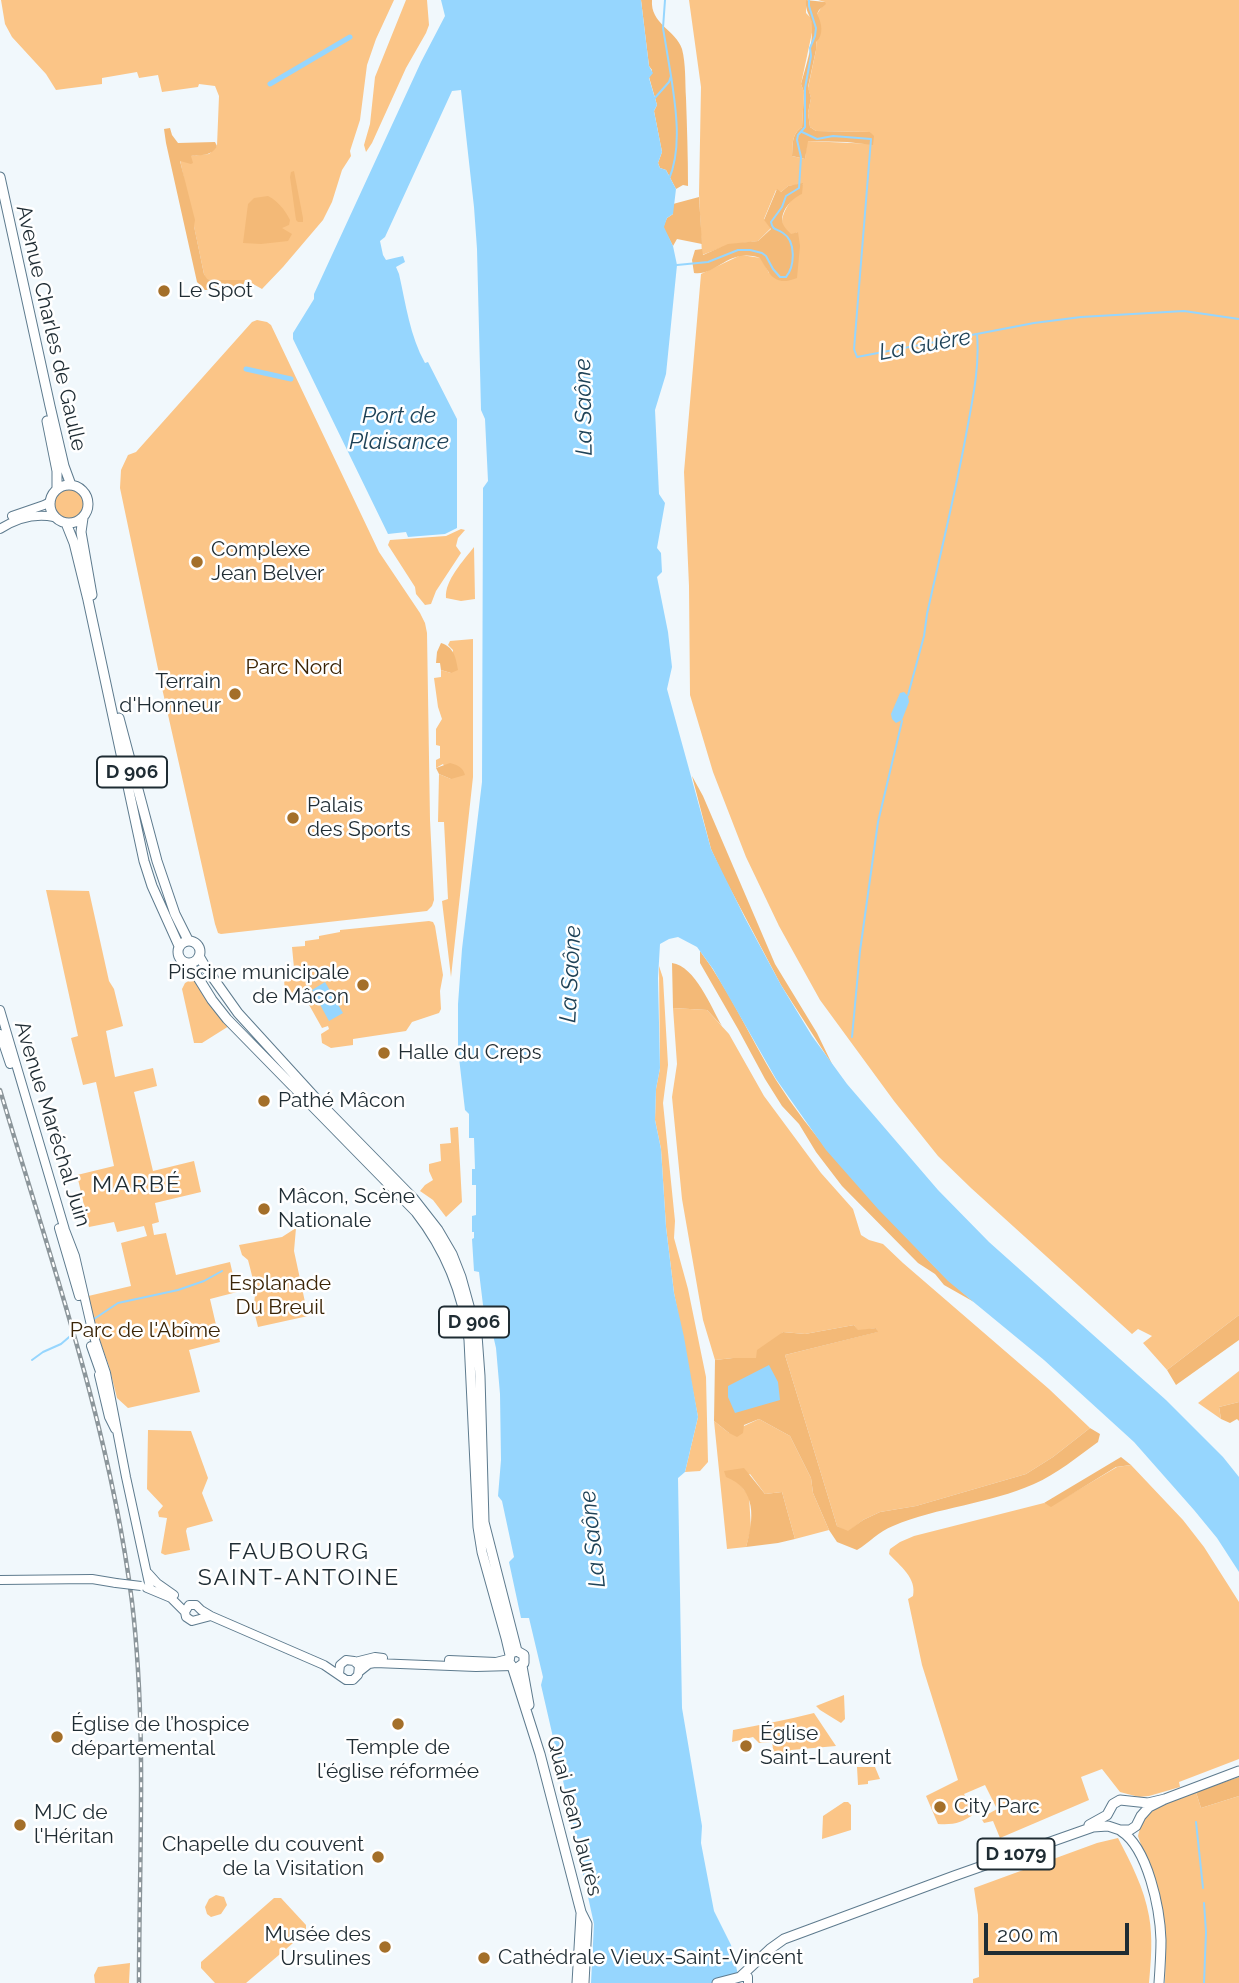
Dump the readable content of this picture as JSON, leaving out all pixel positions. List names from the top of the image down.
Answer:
{
  "streets": {
    "main road": [
      "Avenue Charles de Gaulle",
      "D 906",
      "Avenue Maréchal Juin",
      "Quai Jean Jaurès",
      "D 1079"
    ]
  },
  "crossings": [
    ["Avenue Charles de Gaulle", "D 906"],
    ["D 906", "Quai Jean Jaurès"]
  ],
  "districts": ["MARBÉ", "FAUBOURG SAINT-ANTOINE"],
  "water": ["La Guère", "La Saône", "Port de Plaisance"],
  "parks": ["Parc Nord", "Esplanade Du Breuil", "Parc de l'Abîme"],
  "places": [
    "Le Spot",
    "Complexe Jean Belver",
    "Terrain d'Honneur",
    "Palais des Sports",
    "Piscine municipale de Mâcon",
    "Halle du Creps",
    "Pathé Mâcon",
    "Mâcon, Scène Nationale",
    "Temple de l'église réformée",
    "Église de l’hospice départemental",
    "Église Saint-Laurent",
    "City Parc",
    "MJC de l'Héritan",
    "Chapelle du couvent de la Visitation",
    "Musée des Ursulines",
    "Cathédrale Vieux-Saint-Vincent"
  ],
  "scale_bar": "200 m"
}
